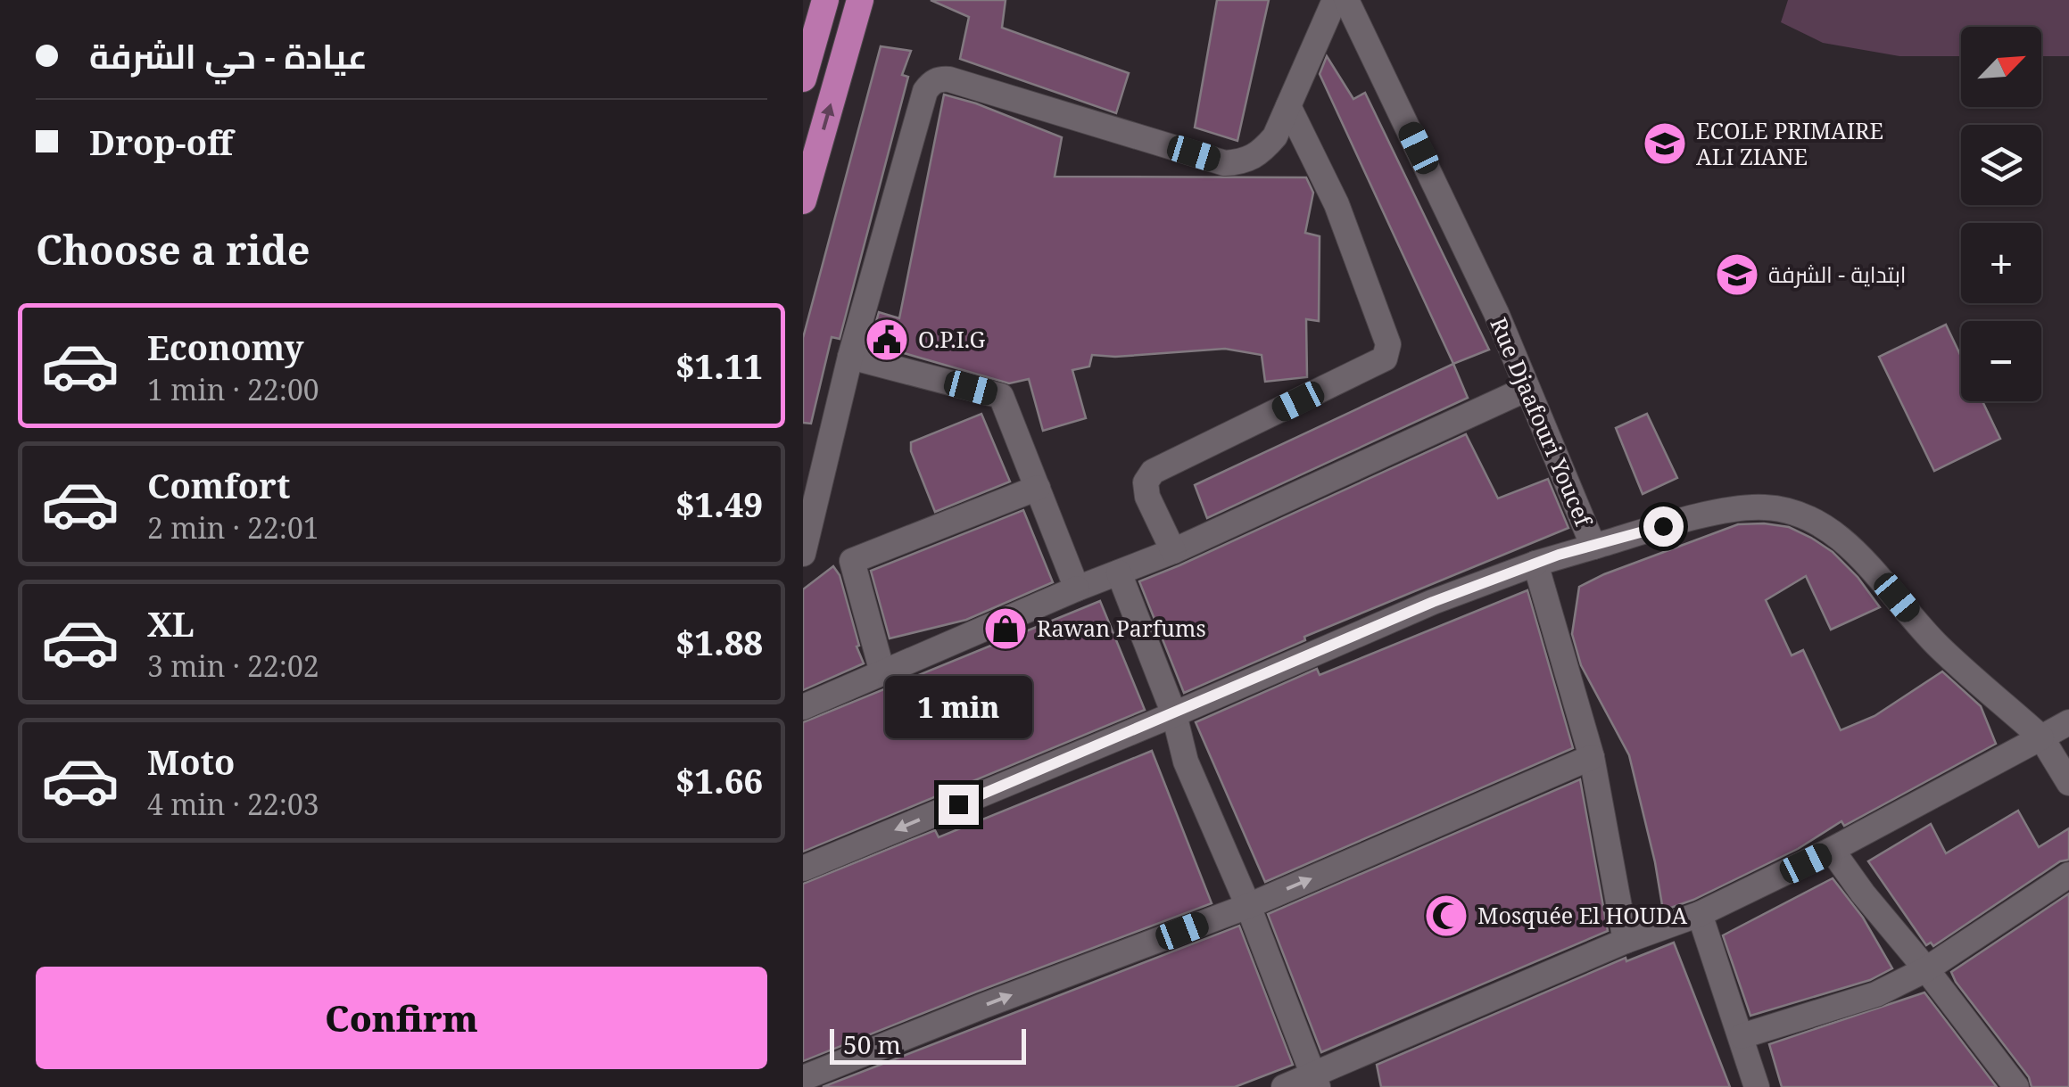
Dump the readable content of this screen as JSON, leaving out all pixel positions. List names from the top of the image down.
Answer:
{
  "streets": {
    "street": ["Rue Djaafouri Youcef"]
  },
  "places": {
    "school or university": ["ECOLE PRIMAIRE ALI ZIANE", "ابتداية - الشرفة"],
    "public building": ["O.P.I.G"],
    "shop": ["Rawan Parfums"],
    "mosque": ["Mosquée El HOUDA"]
  },
  "scale_bar": "50 m",
  "north": "top right",
  "page": {
    "banner": ["عيادة - حي الشرفة", "Drop-off"],
    "map_buttons": ["+", "−"],
    "heading": "Choose a ride",
    "list": [
      {
        "name": "Economy",
        "note": "1 min · 22:00",
        "value": "$1.11"
      },
      {
        "name": "Comfort",
        "note": "2 min · 22:01",
        "value": "$1.49"
      },
      {
        "name": "XL",
        "note": "3 min · 22:02",
        "value": "$1.88"
      },
      {
        "name": "Moto",
        "note": "4 min · 22:03",
        "value": "$1.66"
      }
    ],
    "bubble": "1 min",
    "buttons": "Confirm",
    "scale": "50 m"
  }
}
